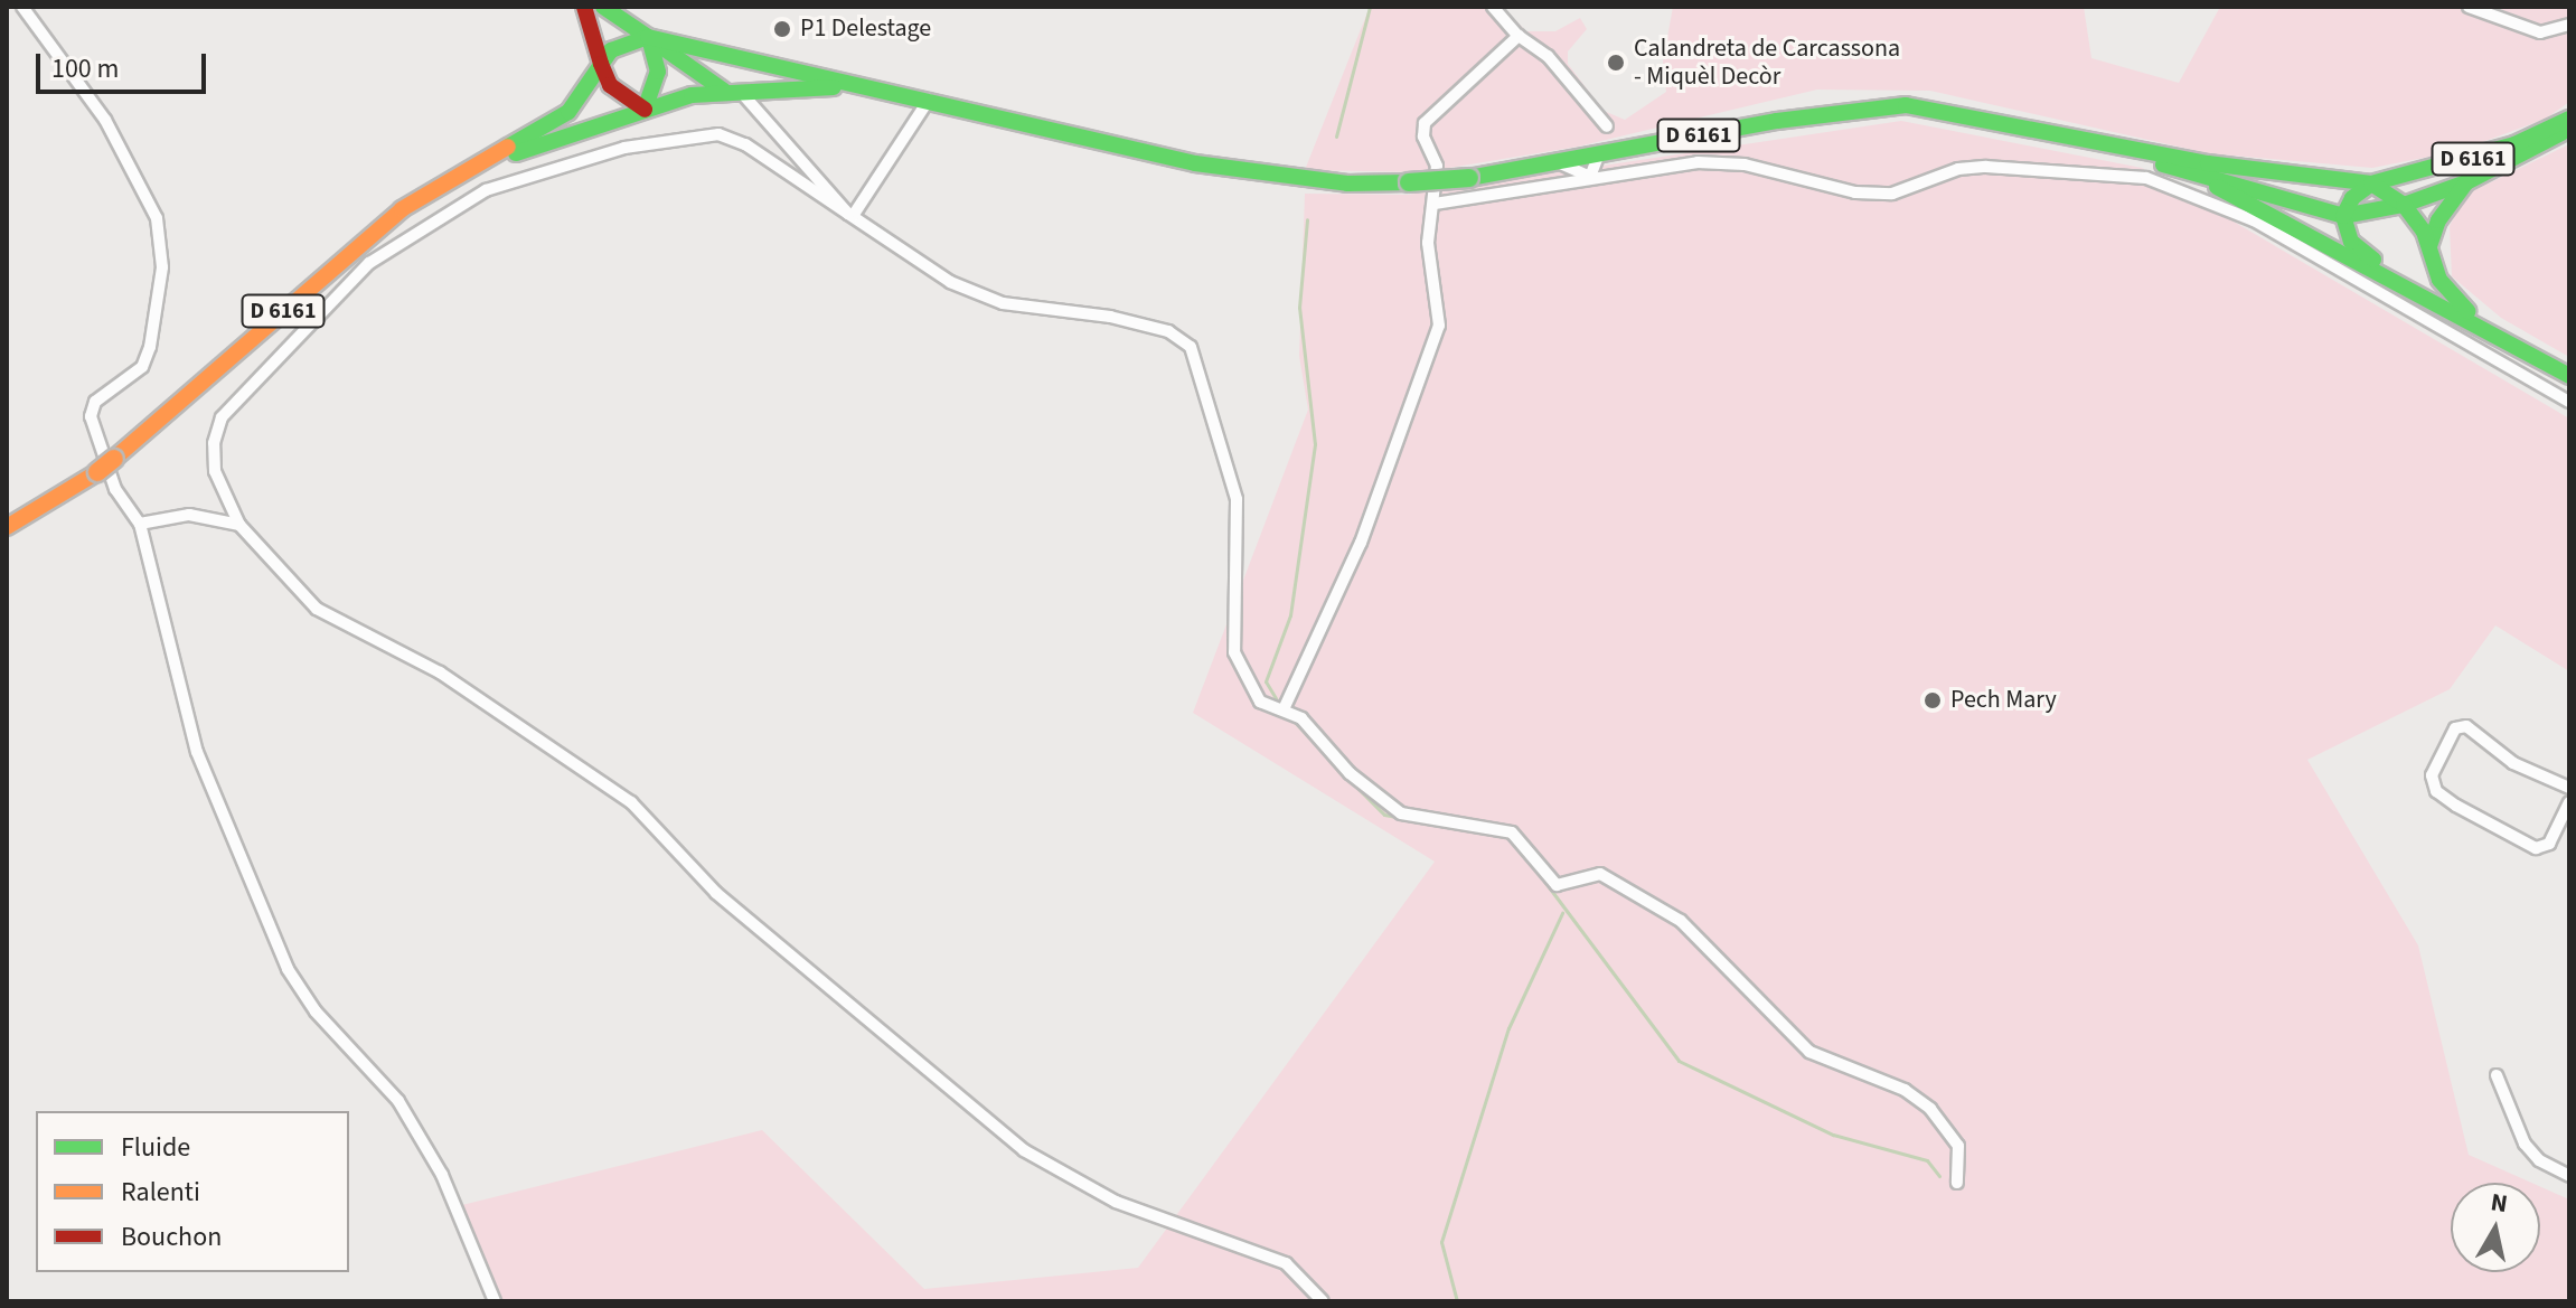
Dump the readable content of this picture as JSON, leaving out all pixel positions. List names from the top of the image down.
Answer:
{
  "streets": {
    "main road": ["D 6161"]
  },
  "places": ["P1 Delestage", "Calandreta de Carcassona - Miquèl Decòr", "Pech Mary"],
  "legend": ["Fluide", "Ralenti", "Bouchon"],
  "scale_bar": "100 m",
  "north": "top"
}
